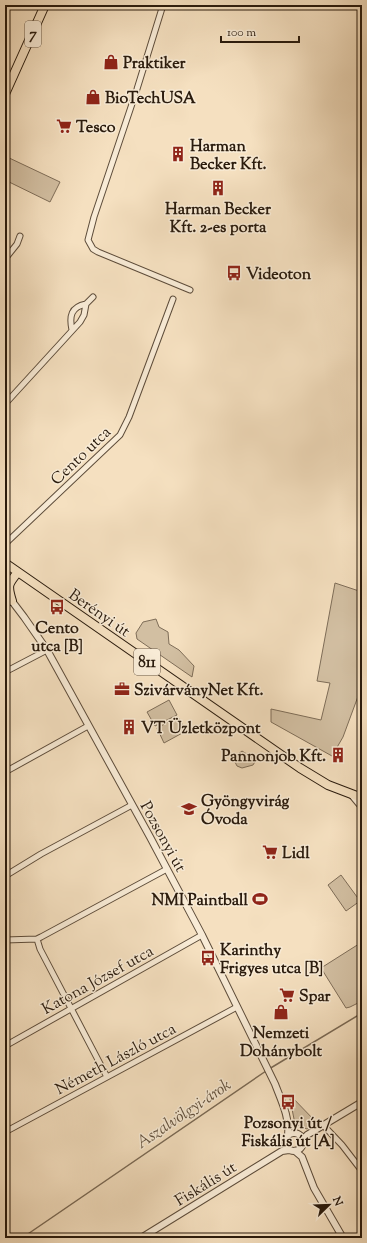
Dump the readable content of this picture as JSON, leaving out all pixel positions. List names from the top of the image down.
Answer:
{
  "streets": {
    "main road": ["7", "Berényi út", "811"],
    "street": [
      "Cento utca",
      "Pozsonyi út",
      "Katona József utca",
      "Németh László utca",
      "Fiskális út"
    ]
  },
  "crossings": [
    ["Pozsonyi út", "Katona József utca"],
    ["Pozsonyi út", "Németh László utca"]
  ],
  "water": ["Aszalvölgyi-árok"],
  "places": {
    "shop": ["Praktiker", "BioTechUSA", "Nemzeti Dohánybolt"],
    "supermarket": ["Tesco", "Lidl", "Spar"],
    "building": [
      "Harman Becker Kft.",
      "Harman Becker Kft. 2-es porta",
      "VT Üzletközpont",
      "Pannonjob Kft."
    ],
    "bus stop": [
      "Videoton",
      "Cento utca [B]",
      "Karinthy Frigyes utca [B]",
      "Pozsonyi út / Fiskális út [A]"
    ],
    "office": ["SzivárványNet Kft."],
    "school or university": ["Gyöngyvirág Óvoda"],
    "sports": ["NMI Paintball"]
  },
  "scale_bar": "100 m",
  "north": "top right"
}
